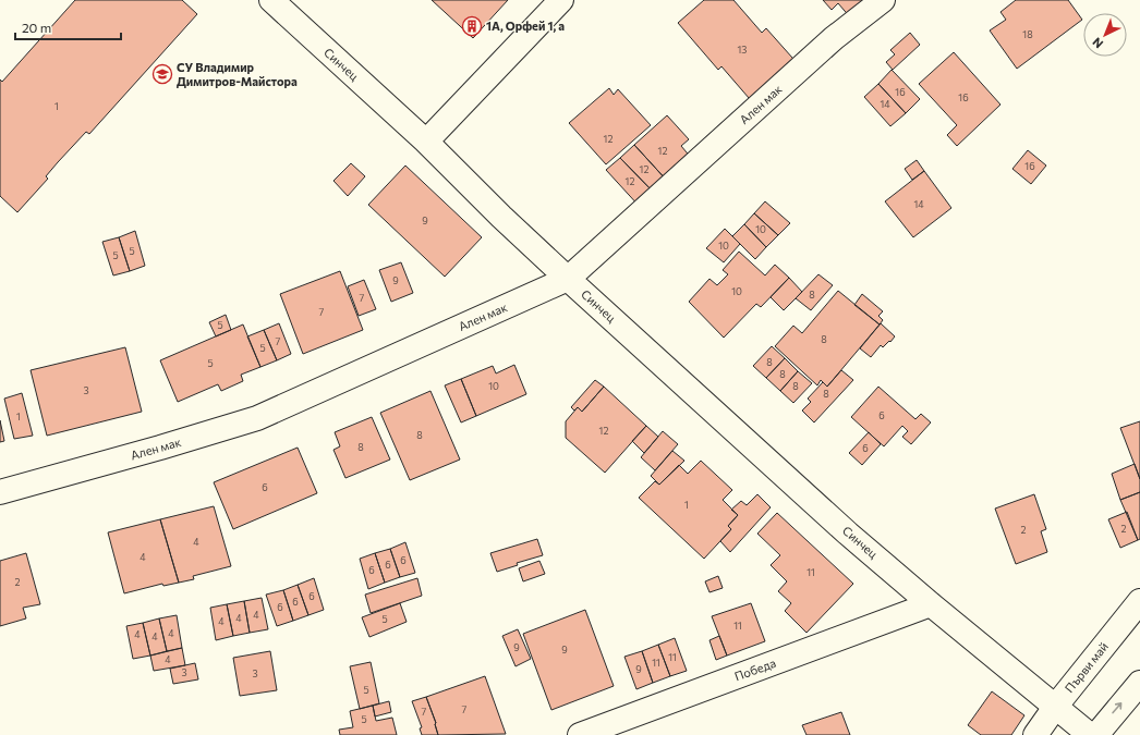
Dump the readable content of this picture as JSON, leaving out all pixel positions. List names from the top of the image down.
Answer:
{
  "streets": {
    "street": [
      "Синчец",
      "Ален мак",
      "Първи май",
      "Победа"
    ]
  },
  "crossings": [
    ["Синчец", "Ален мак"],
    ["Синчец", "Първи май"],
    ["Синчец", "Победа"]
  ],
  "places": {
    "building": ["1А, Орфей 1, а"],
    "school or university": ["СУ Владимир Димитров-Майстора"]
  },
  "house_numbers": [
    "18",
    "13",
    "16",
    "16",
    "14",
    "1",
    "12",
    "12",
    "16",
    "12",
    "12",
    "14",
    "9",
    "10",
    "10",
    "5",
    "5",
    "9",
    "10",
    "8",
    "7",
    "7",
    "5",
    "8",
    "7",
    "5",
    "8",
    "5",
    "8",
    "10",
    "8",
    "3",
    "8",
    "6",
    "1",
    "12",
    "8",
    "8",
    "6",
    "6",
    "1",
    "2",
    "2",
    "4",
    "4",
    "6",
    "6",
    "6",
    "11",
    "2",
    "6",
    "6",
    "6",
    "4",
    "4",
    "5",
    "4",
    "11",
    "4",
    "4",
    "4",
    "9",
    "9",
    "11",
    "4",
    "11",
    "9",
    "3",
    "3",
    "5",
    "7",
    "7",
    "5"
  ],
  "scale_bar": "20 m",
  "north": "bottom left"
}
